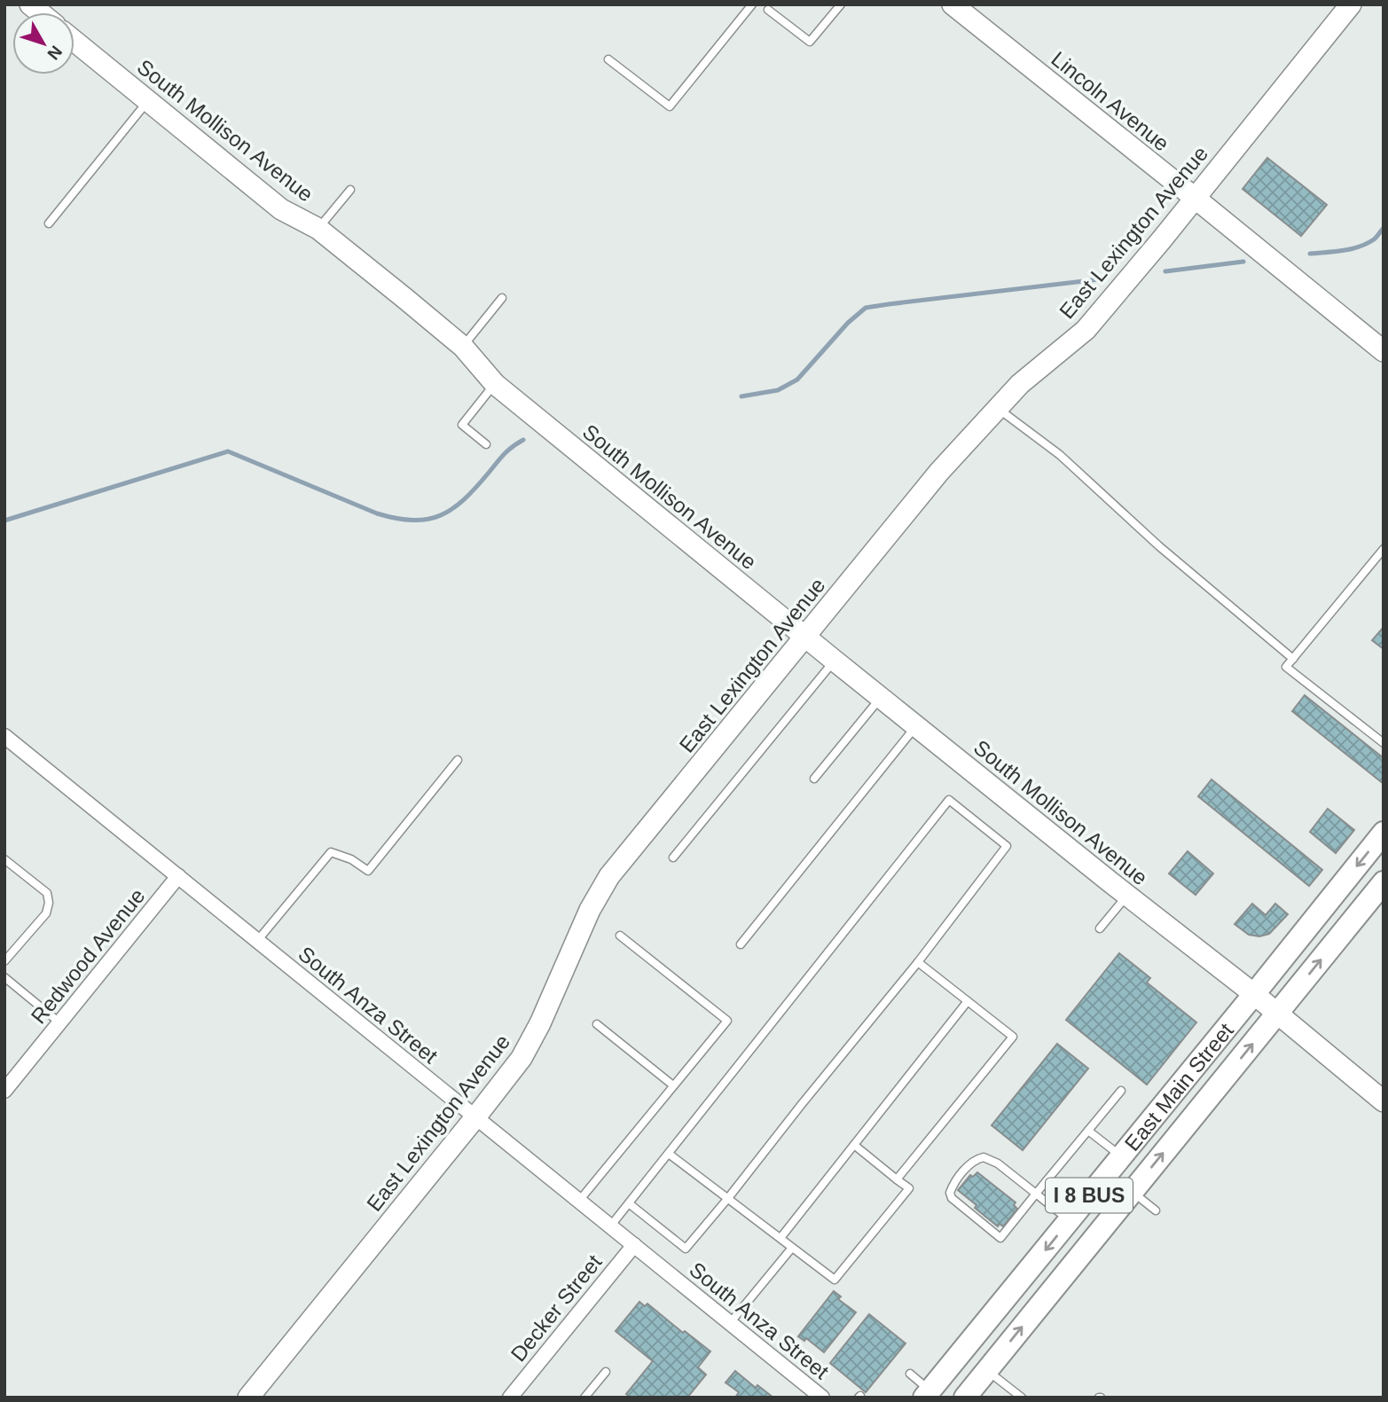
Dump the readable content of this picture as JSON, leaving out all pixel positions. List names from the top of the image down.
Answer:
{
  "streets": {
    "main road": ["East Main Street", "I 8 BUS"],
    "street": [
      "Lincoln Avenue",
      "South Mollison Avenue",
      "East Lexington Avenue",
      "Redwood Avenue",
      "South Anza Street",
      "Decker Street"
    ]
  },
  "crossings": [
    ["Lincoln Avenue", "East Lexington Avenue"],
    ["South Mollison Avenue", "East Lexington Avenue"],
    ["South Mollison Avenue", "East Main Street"],
    ["East Lexington Avenue", "South Anza Street"],
    ["Redwood Avenue", "South Anza Street"],
    ["South Anza Street", "Decker Street"]
  ],
  "north": "bottom right"
}
